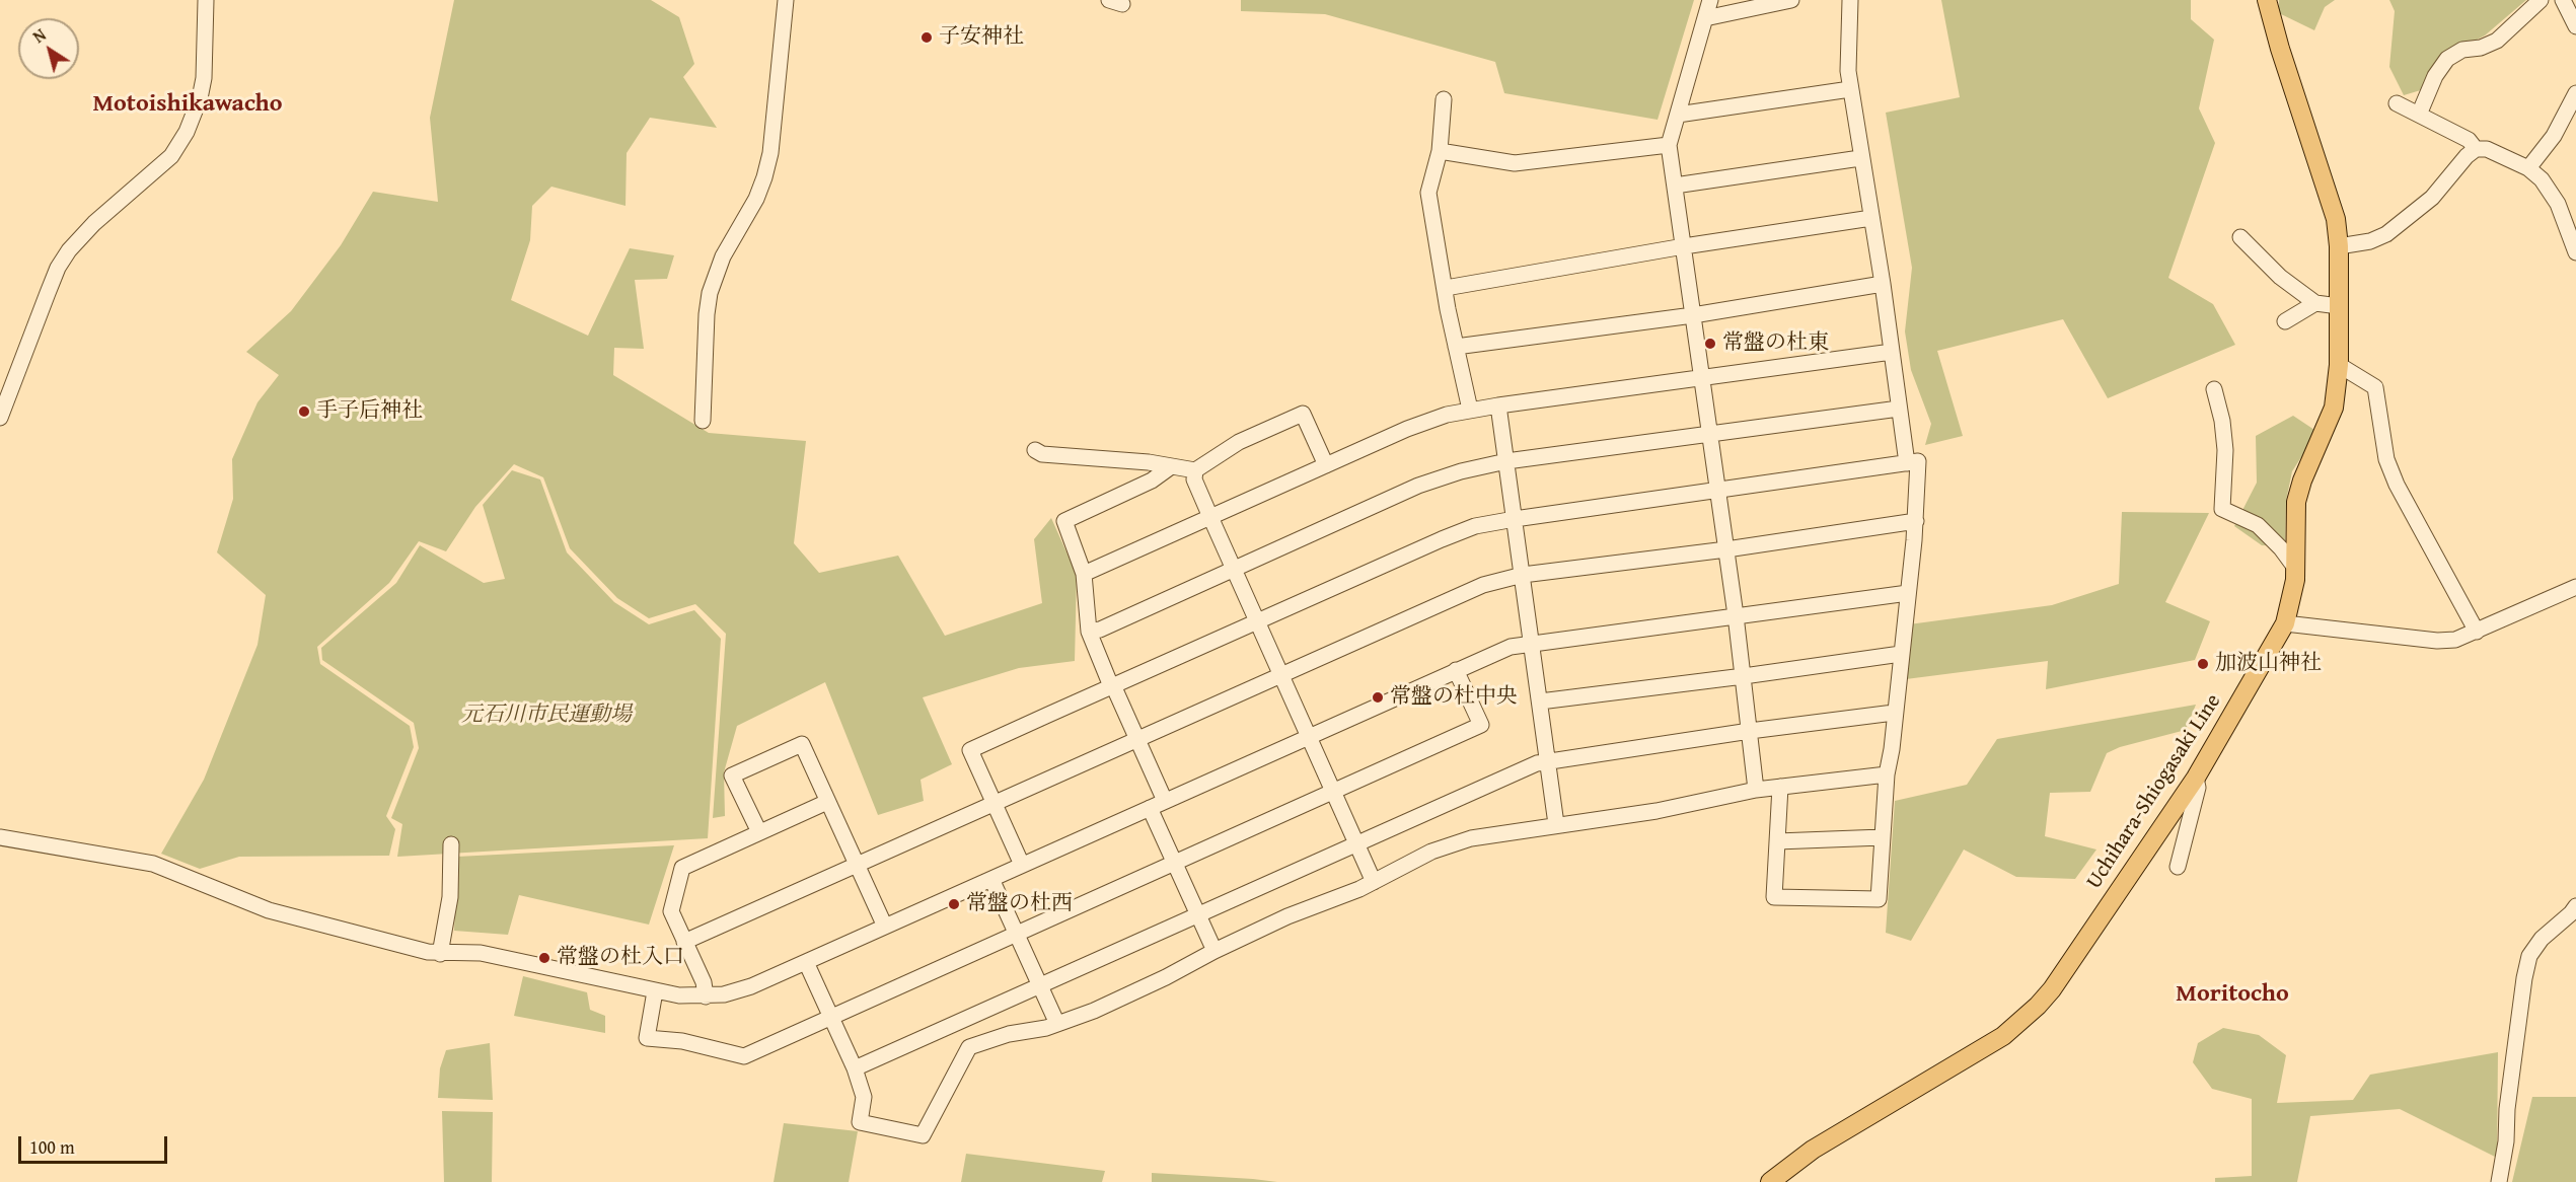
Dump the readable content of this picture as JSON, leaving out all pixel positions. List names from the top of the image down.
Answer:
{
  "streets": {
    "main road": ["Uchihara-Shiogasaki Line"]
  },
  "districts": ["Motoishikawacho", "Moritocho"],
  "parks": ["元石川市民運動場"],
  "places": [
    "子安神社",
    "常盤の杜東",
    "手子后神社",
    "加波山神社",
    "常盤の杜中央",
    "常盤の杜西",
    "常盤の杜入口"
  ],
  "scale_bar": "100 m",
  "north": "top left"
}
